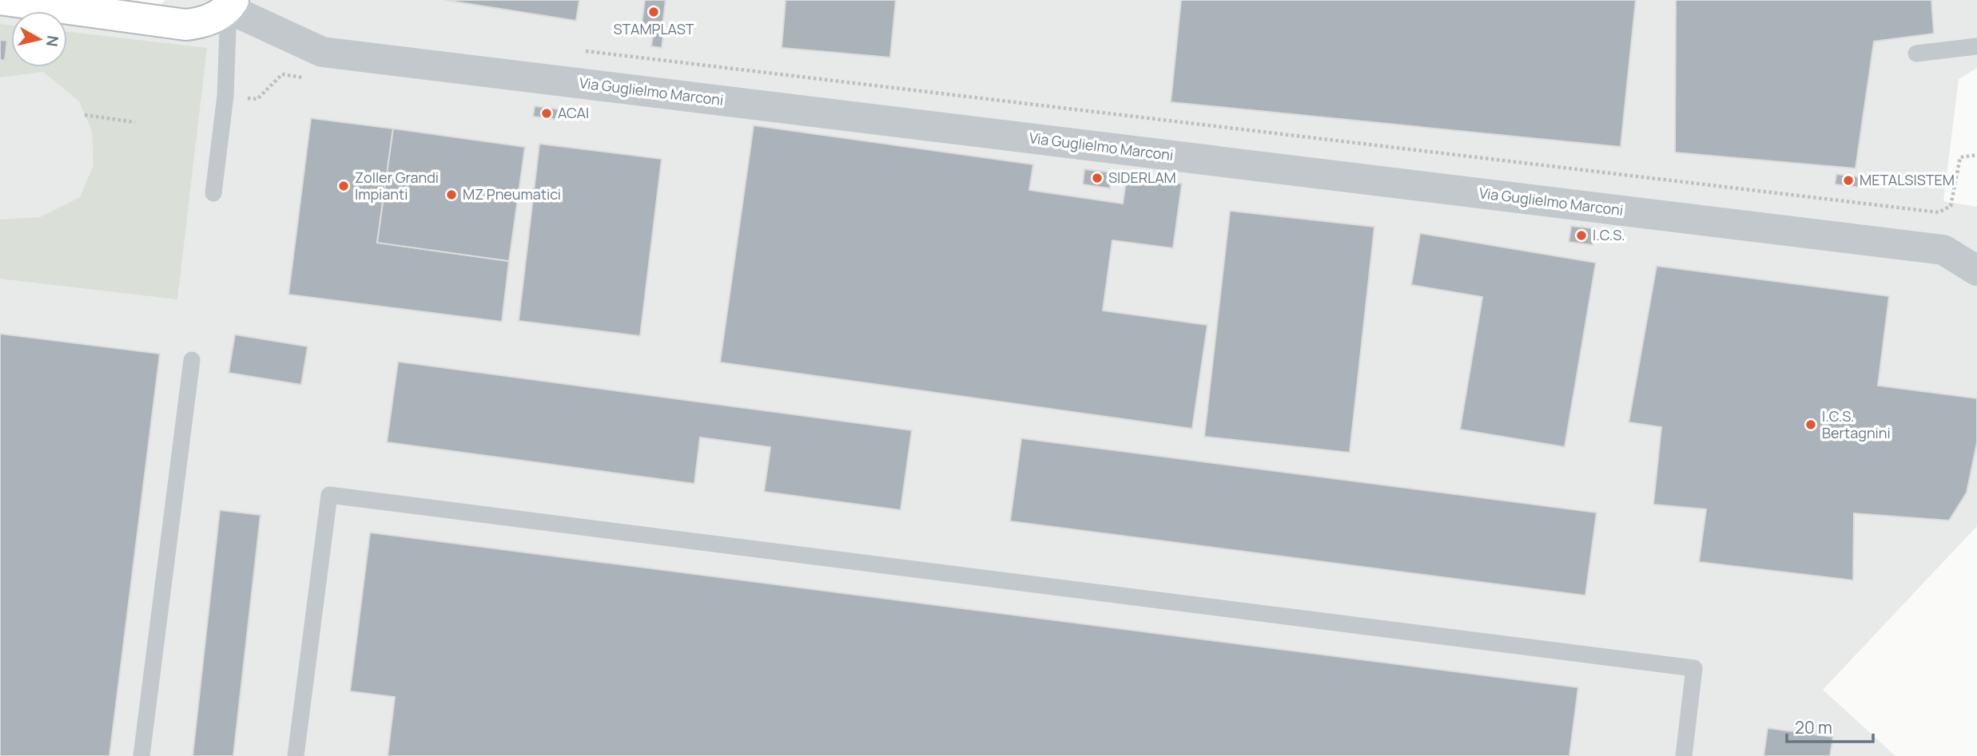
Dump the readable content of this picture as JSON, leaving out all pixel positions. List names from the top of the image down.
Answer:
{
  "streets": {
    "street": ["Via Guglielmo Marconi"]
  },
  "places": [
    "STAMPLAST",
    "ACAI",
    "SIDERLAM",
    "METALSISTEM",
    "Zoller Grandi Impianti",
    "MZ Pneumatici",
    "I.C.S.",
    "I.C.S. Bertagnini"
  ],
  "scale_bar": "20 m",
  "north": "right"
}
